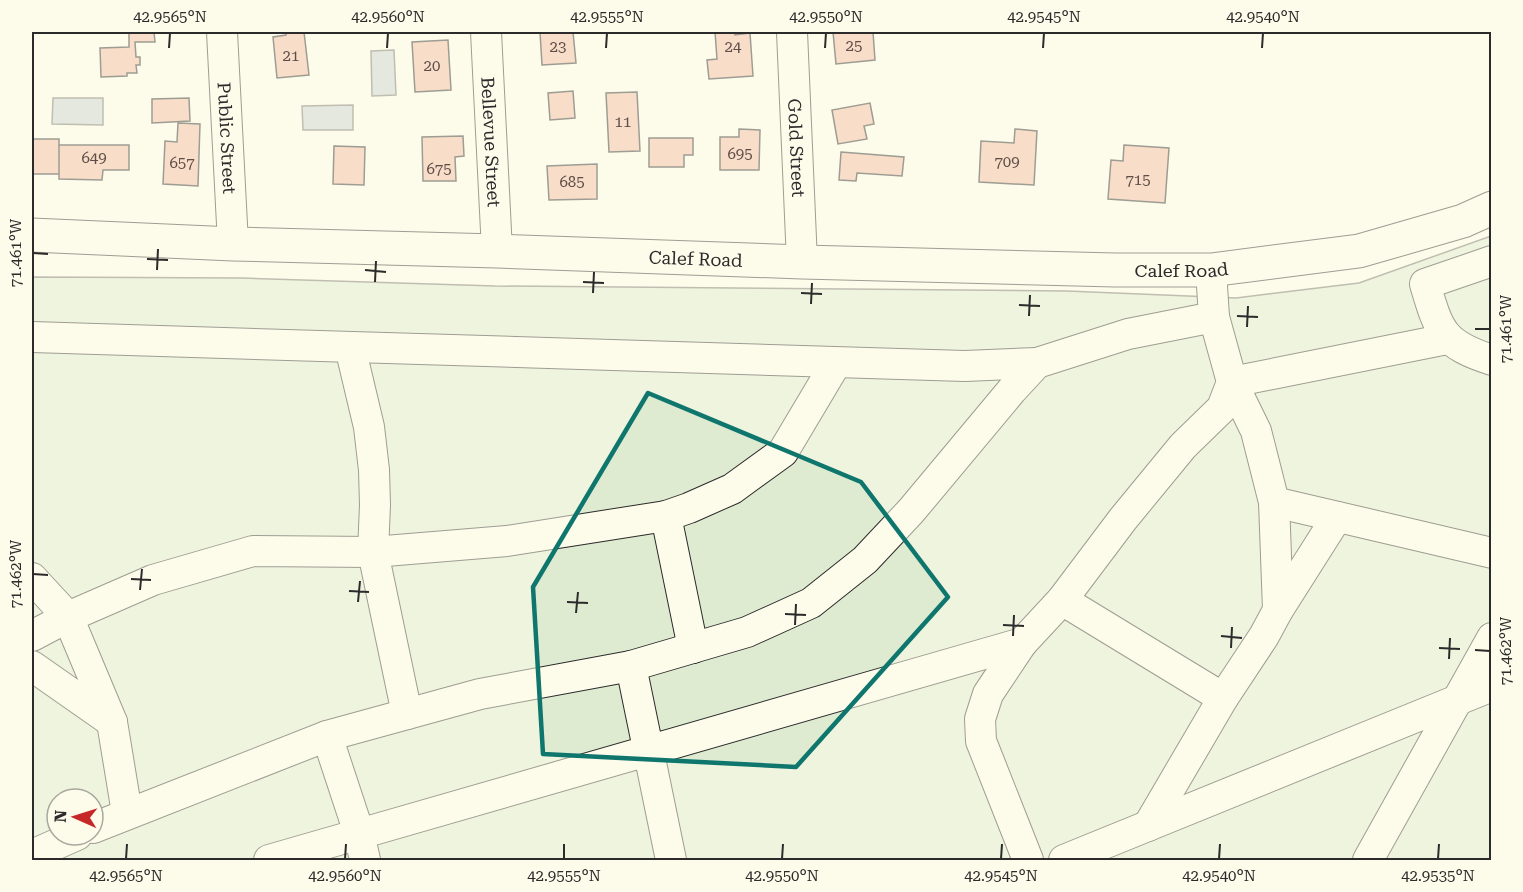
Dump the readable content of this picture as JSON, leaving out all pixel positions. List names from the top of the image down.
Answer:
{
  "streets": {
    "main road": ["Calef Road"],
    "street": ["Public Street", "Bellevue Street", "Gold Street"]
  },
  "crossings": [
    ["Public Street", "Calef Road"],
    ["Bellevue Street", "Calef Road"],
    ["Gold Street", "Calef Road"]
  ],
  "house_numbers": [
    "25",
    "23",
    "24",
    "21",
    "20",
    "11",
    "695",
    "649",
    "709",
    "657",
    "675",
    "715",
    "685"
  ],
  "north": "left",
  "coordinates": [
    "42.9565°N",
    "42.9560°N",
    "42.9555°N",
    "42.9550°N",
    "42.9545°N",
    "42.9540°N",
    "71.461°W",
    "71.462°W",
    "42.9535°N"
  ]
}
